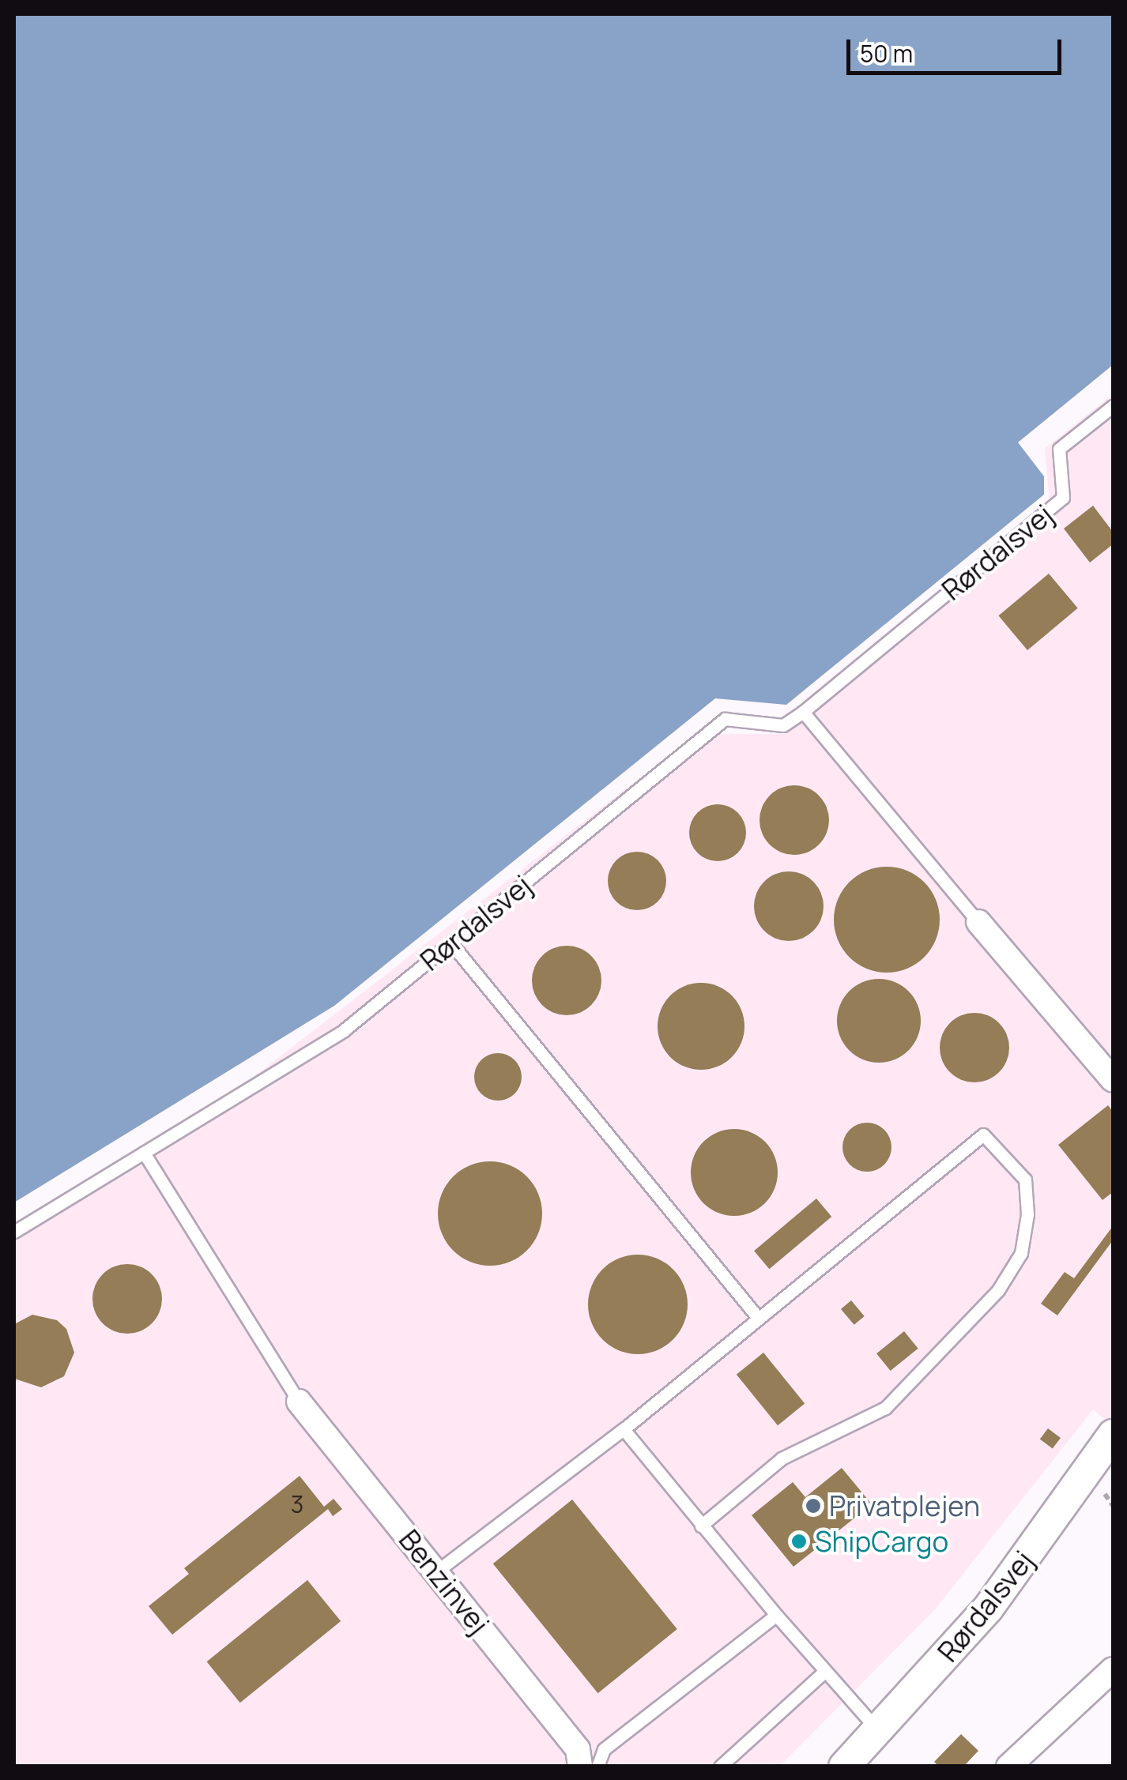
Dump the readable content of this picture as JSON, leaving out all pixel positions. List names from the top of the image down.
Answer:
{
  "streets": {
    "street": ["Rørdalsvej", "Benzinvej"]
  },
  "places": ["Privatplejen", "ShipCargo"],
  "house_numbers": ["3"],
  "scale_bar": "50 m"
}
